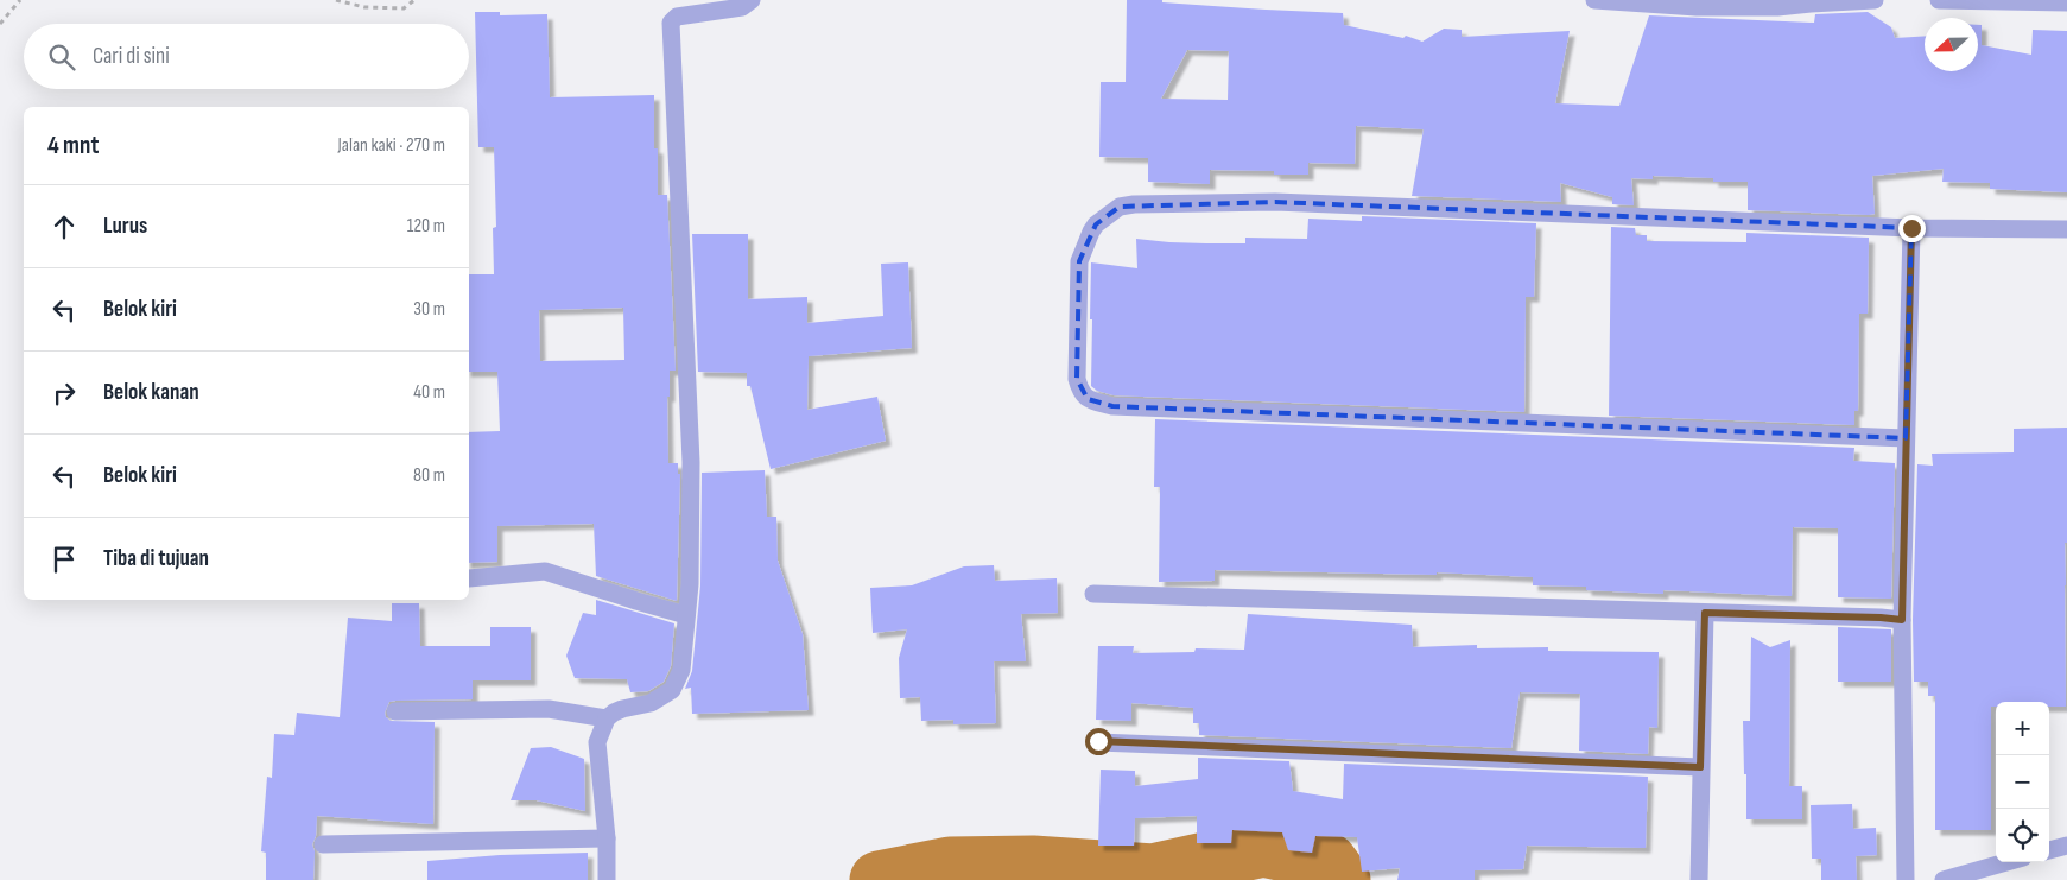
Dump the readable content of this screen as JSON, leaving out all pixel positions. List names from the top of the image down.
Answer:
{
  "north": "left",
  "page": {
    "search": "Cari di sini",
    "heading": ["4 mnt", "Jalan kaki · 270 m"],
    "list": [
      ["Lurus", "120 m"],
      ["Belok kiri", "30 m"],
      ["Belok kanan", "40 m"],
      ["Belok kiri", "80 m"],
      "Tiba di tujuan"
    ],
    "map_buttons": ["+", "−"]
  }
}
